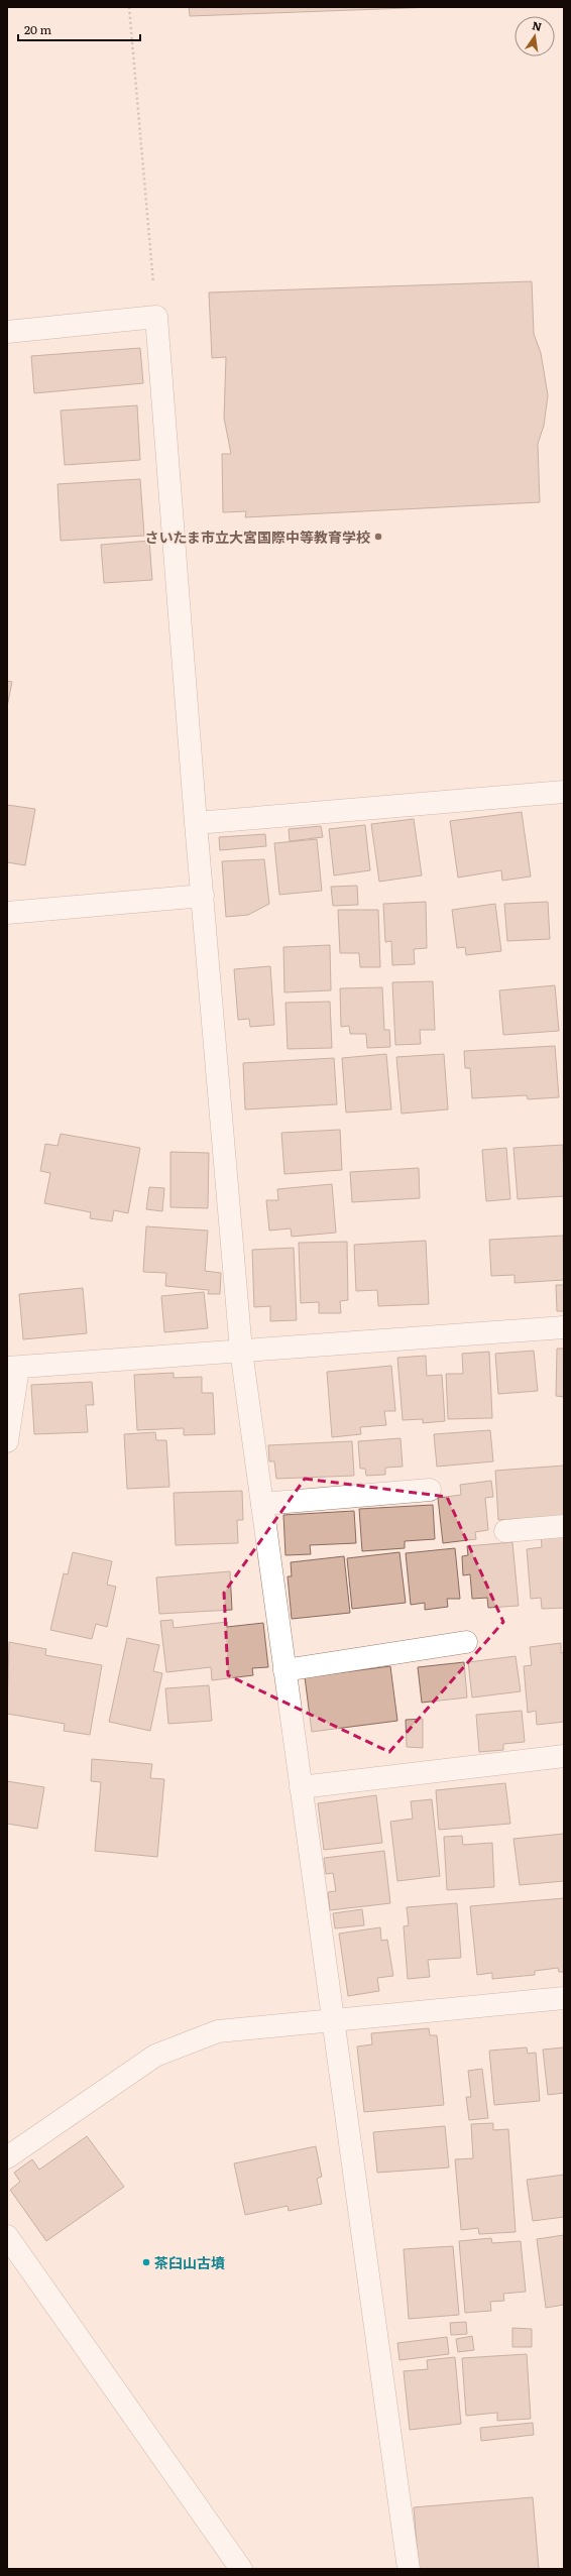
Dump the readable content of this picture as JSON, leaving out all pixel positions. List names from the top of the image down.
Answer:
{
  "places": ["さいたま市立大宮国際中等教育学校", "茶臼山古墳"],
  "scale_bar": "20 m",
  "north": "top"
}
